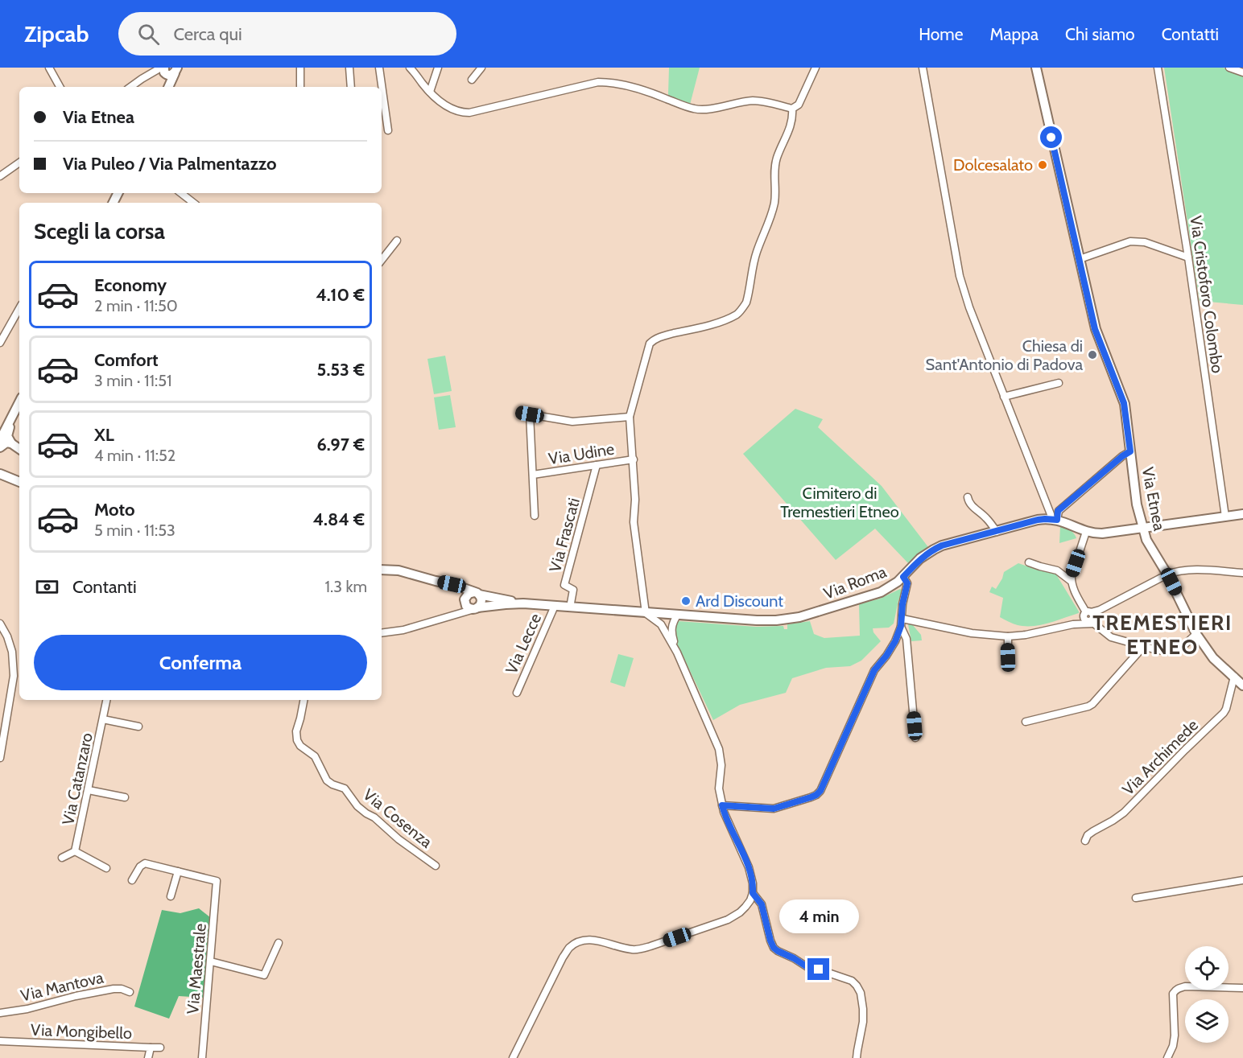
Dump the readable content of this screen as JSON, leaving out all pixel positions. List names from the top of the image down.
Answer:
{
  "streets": {
    "main road": ["Via Etnea", "Via Roma"],
    "street": [
      "Via Cristoforo Colombo",
      "Via Udine",
      "Via Frascati",
      "Via Lecce",
      "Via Archimede",
      "Via Catanzaro",
      "Via Cosenza",
      "Via Maestrale",
      "Via Mantova",
      "Via Mongibello"
    ]
  },
  "crossings": [
    ["Via Udine", "Via Frascati"],
    ["Via Etnea", "Via Archimede"],
    ["Via Frascati", "Via Roma"],
    ["Via Roma", "Via Lecce"]
  ],
  "districts": ["TREMESTIERI ETNEO"],
  "parks": ["Cimitero di Tremestieri Etneo"],
  "places": ["Dolcesalato", "Chiesa di Sant'Antonio di Padova", "Ard Discount"],
  "page": {
    "header": "Zipcab",
    "search": "Cerca qui",
    "nav": [
      "Home",
      "Mappa",
      "Chi siamo",
      "Contatti"
    ],
    "banner": ["Via Etnea", "Via Puleo / Via Palmentazzo"],
    "heading": "Scegli la corsa",
    "list": [
      {
        "name": "Economy",
        "note": "2 min · 11:50",
        "value": "4.10 €"
      },
      {
        "name": "Comfort",
        "note": "3 min · 11:51",
        "value": "5.53 €"
      },
      {
        "name": "XL",
        "note": "4 min · 11:52",
        "value": "6.97 €"
      },
      {
        "name": "Moto",
        "note": "5 min · 11:53",
        "value": "4.84 €"
      }
    ],
    "pay": ["Contanti", "1.3 km"],
    "buttons": "Conferma",
    "bubble": "4 min"
  }
}
